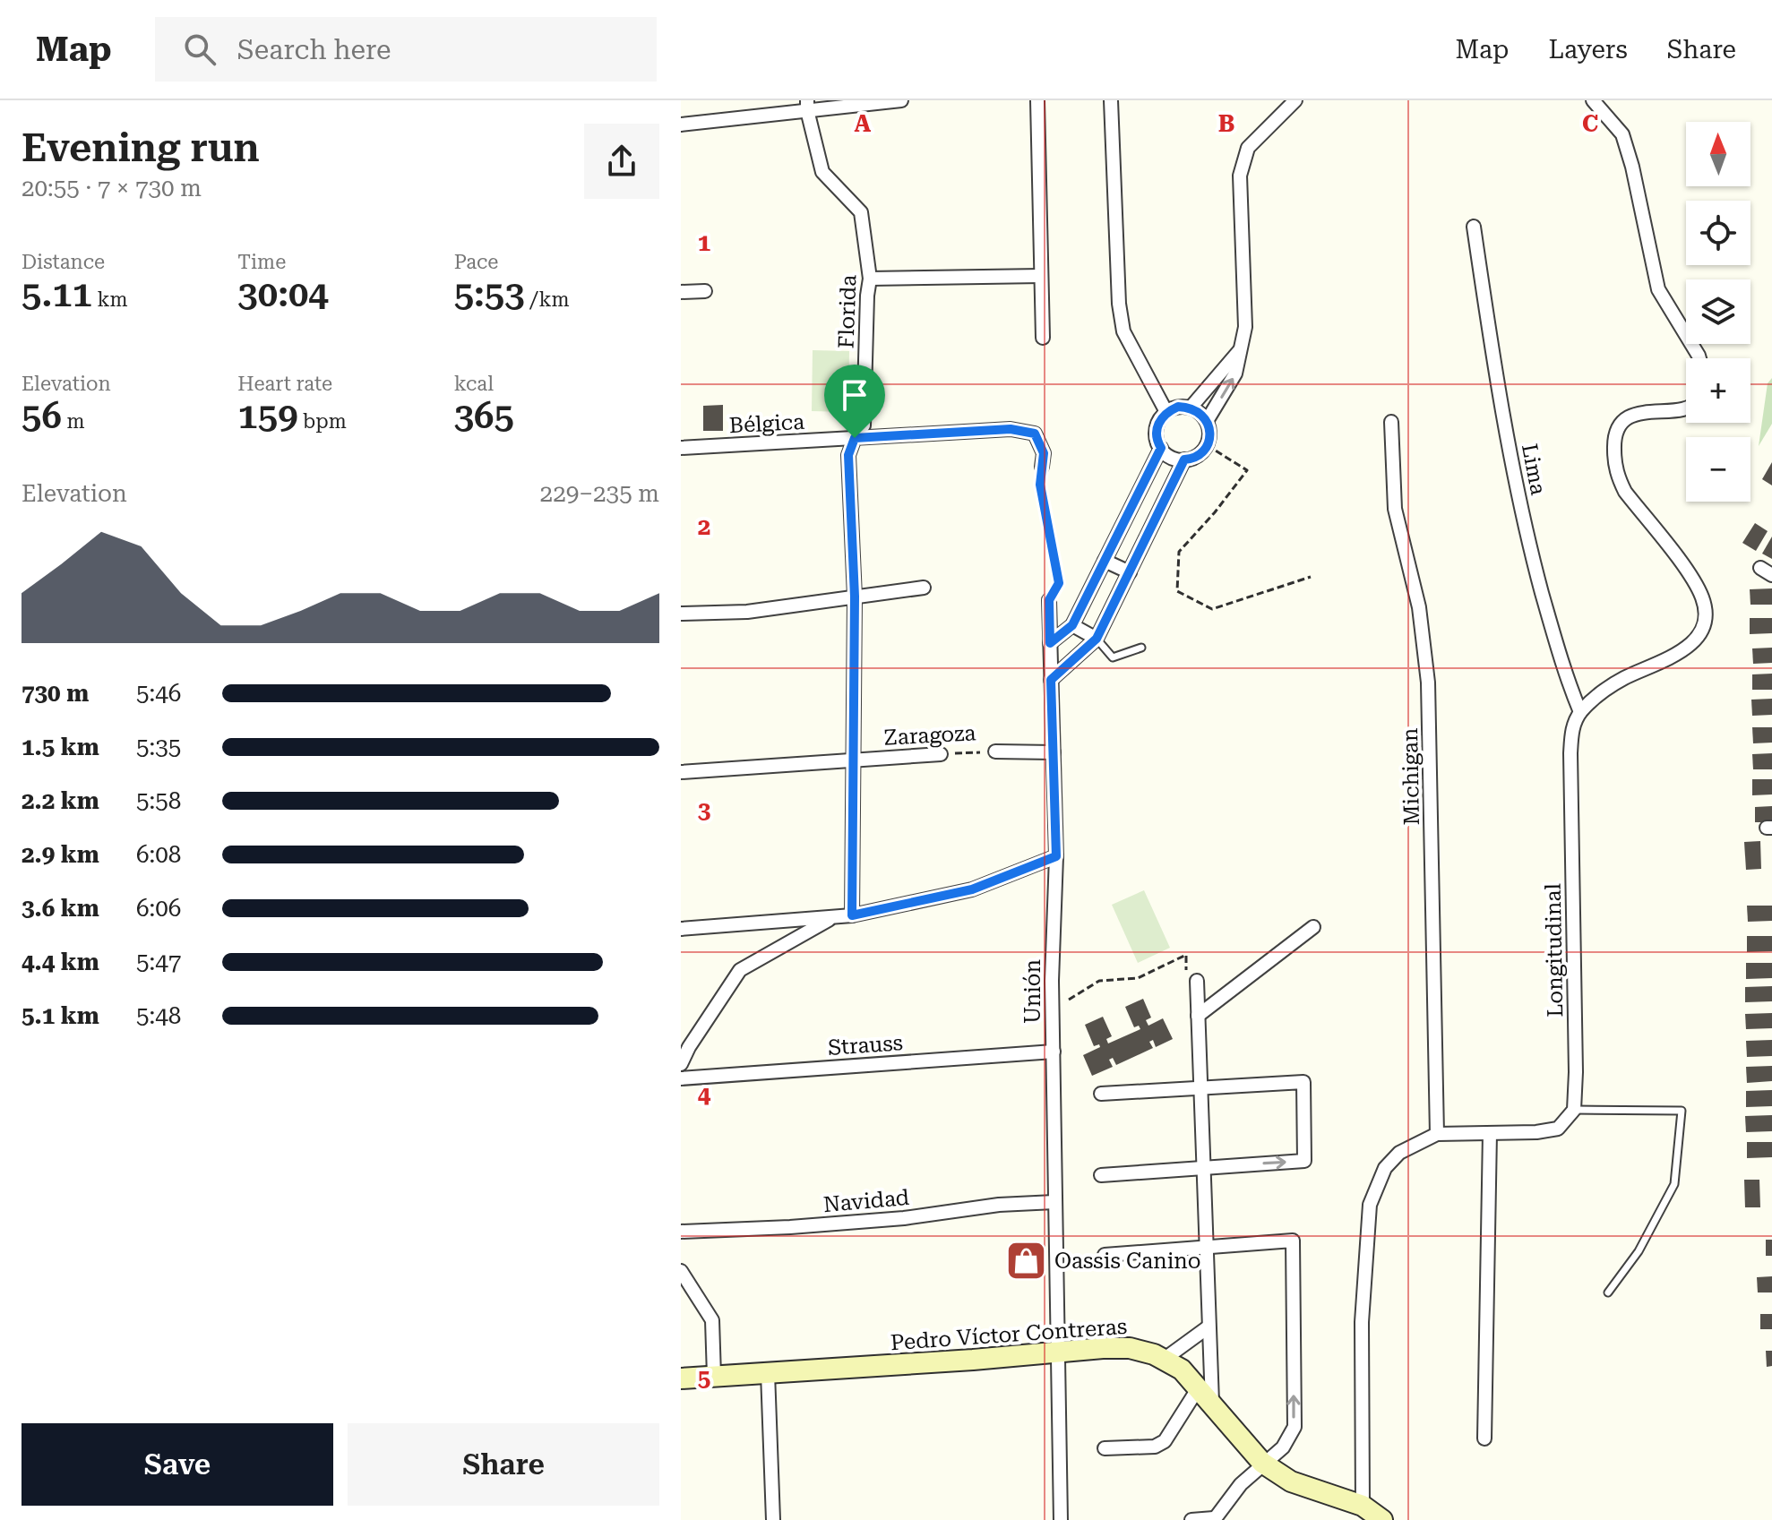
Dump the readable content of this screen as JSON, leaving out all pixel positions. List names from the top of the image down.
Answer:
{
  "streets": {
    "street": [
      "Florida",
      "Bélgica",
      "Lima",
      "Zaragoza",
      "Michigan",
      "Longitudinal",
      "Unión",
      "Strauss",
      "Navidad",
      "Pedro Víctor Contreras"
    ]
  },
  "crossings": [
    ["Florida", "Bélgica"],
    ["Florida", "Zaragoza"],
    ["Lima", "Longitudinal"],
    ["Zaragoza", "Unión"],
    ["Unión", "Strauss"],
    ["Unión", "Navidad"],
    ["Unión", "Pedro Víctor Contreras"]
  ],
  "places": {
    "shop": ["Oassis Canino"]
  },
  "north": "top",
  "page": {
    "header": "Map",
    "search": "Search here",
    "nav": ["Map", "Layers", "Share"],
    "heading": ["Evening run", "20:55 · 7 × 730 m"],
    "map_buttons": ["+", "−"],
    "stats": [
      ["Distance", "5.11 km"],
      ["Time", "30:04"],
      ["Pace", "5:53 /km"],
      ["Elevation", "56 m"],
      ["Heart rate", "159 bpm"],
      ["kcal", "365"]
    ],
    "chart": ["Elevation", "229–235 m"],
    "list": [
      {
        "name": "730 m",
        "note": "5:46"
      },
      {
        "name": "1.5 km",
        "note": "5:35"
      },
      {
        "name": "2.2 km",
        "note": "5:58"
      },
      {
        "name": "2.9 km",
        "note": "6:08"
      },
      {
        "name": "3.6 km",
        "note": "6:06"
      },
      {
        "name": "4.4 km",
        "note": "5:47"
      },
      {
        "name": "5.1 km",
        "note": "5:48"
      }
    ],
    "buttons": ["Save", "Share"]
  },
  "grid": {
    "columns": ["A", "B", "C"],
    "rows": [
      "1",
      "2",
      "3",
      "4",
      "5"
    ]
  }
}
